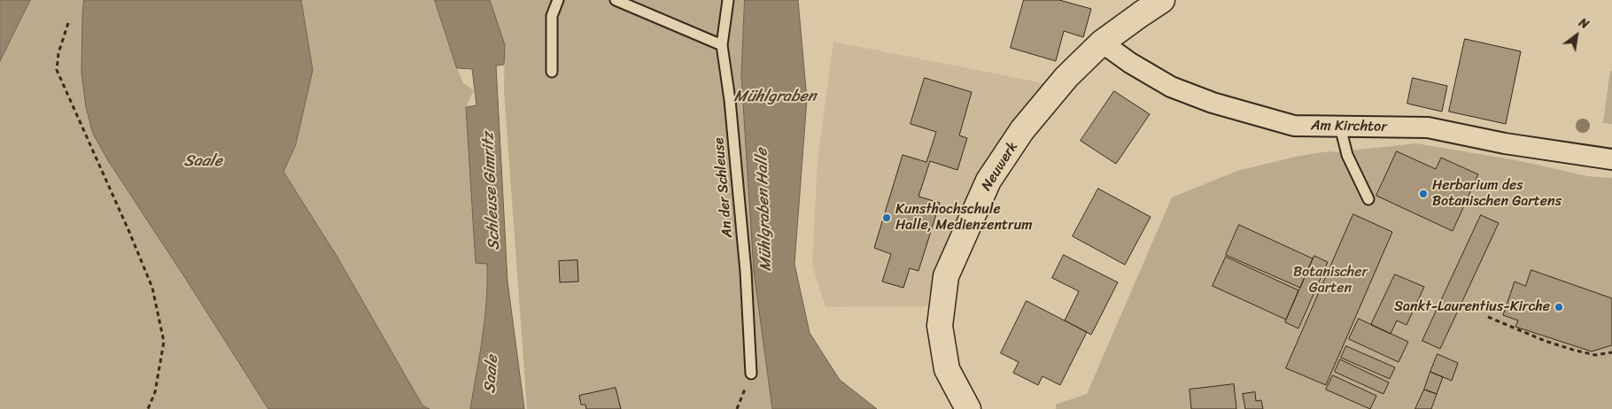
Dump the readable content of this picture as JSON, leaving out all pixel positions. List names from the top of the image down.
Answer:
{
  "streets": {
    "street": ["Am Kirchtor", "Neuwerk"],
    "lane": ["An der Schleuse"]
  },
  "crossings": [
    ["Am Kirchtor", "Neuwerk"]
  ],
  "water": [
    "Mühlgraben",
    "Saale",
    "Schleuse Gimritz",
    "Mühlgraben Halle"
  ],
  "parks": ["Botanischer Garten"],
  "places": ["Herbarium des Botanischen Gartens", "Kunsthochschule Halle, Medienzentrum", "Sankt-Laurentius-Kirche"],
  "north": "top right"
}
